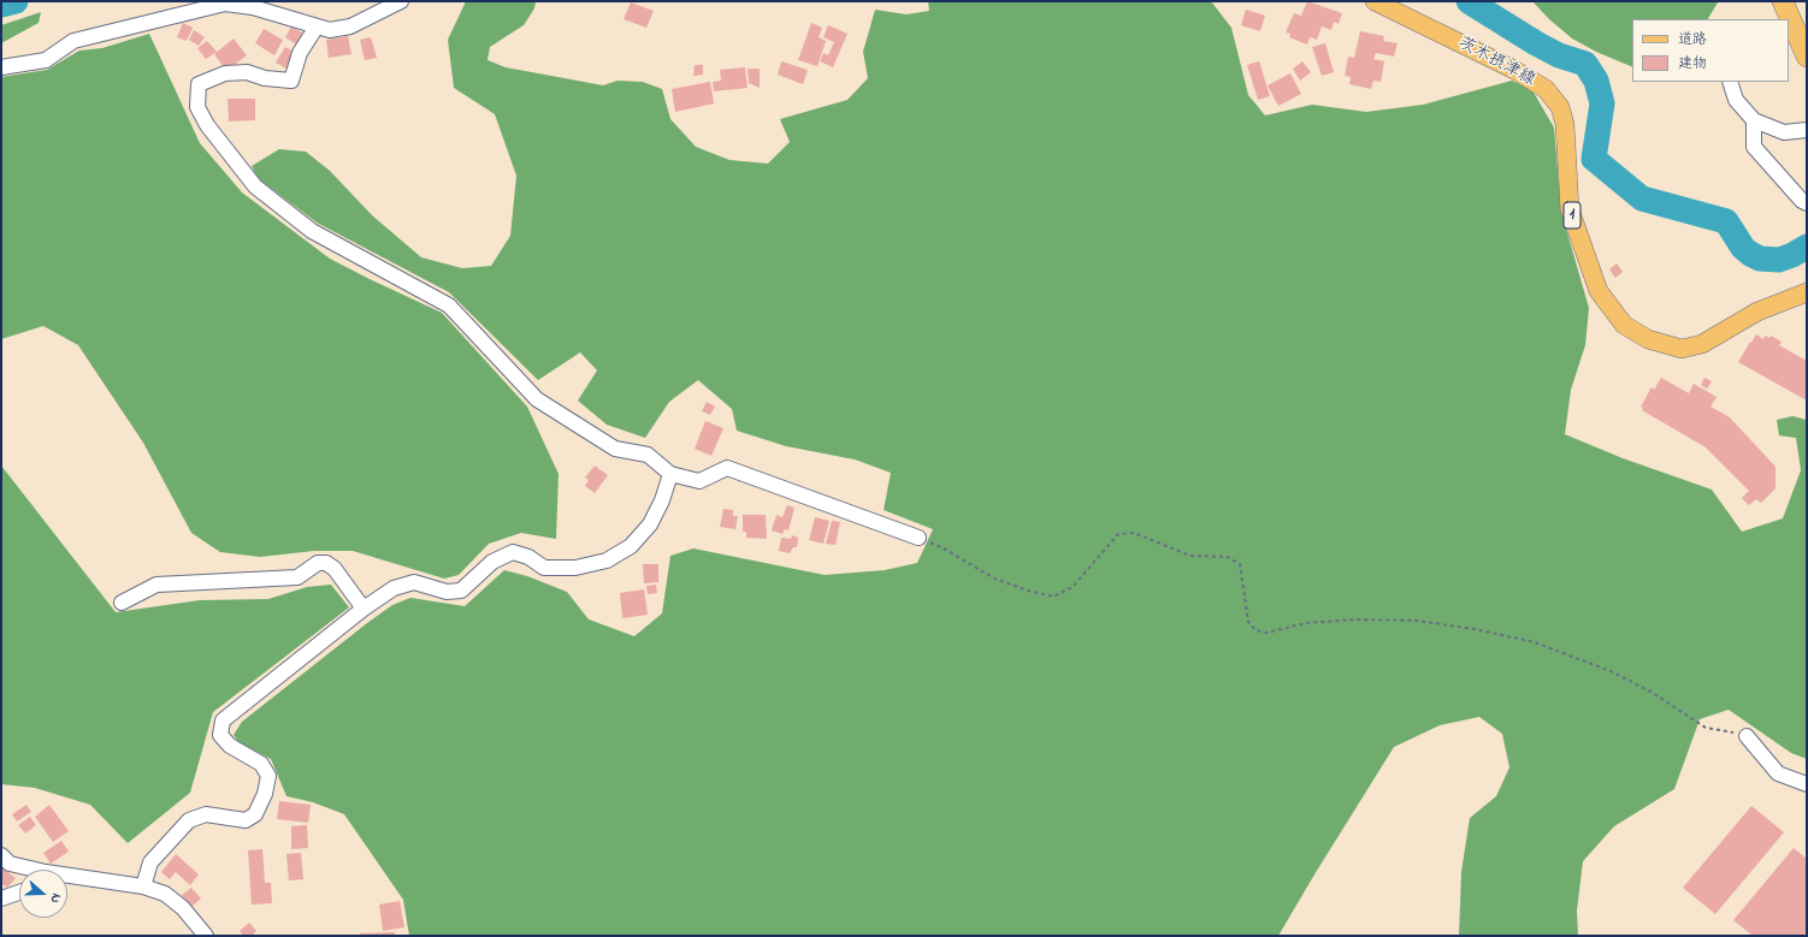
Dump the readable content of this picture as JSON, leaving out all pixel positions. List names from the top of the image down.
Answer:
{
  "streets": {
    "main road": ["茨木摂津線", "1"]
  },
  "legend": ["道路", "建物"],
  "north": "right"
}
